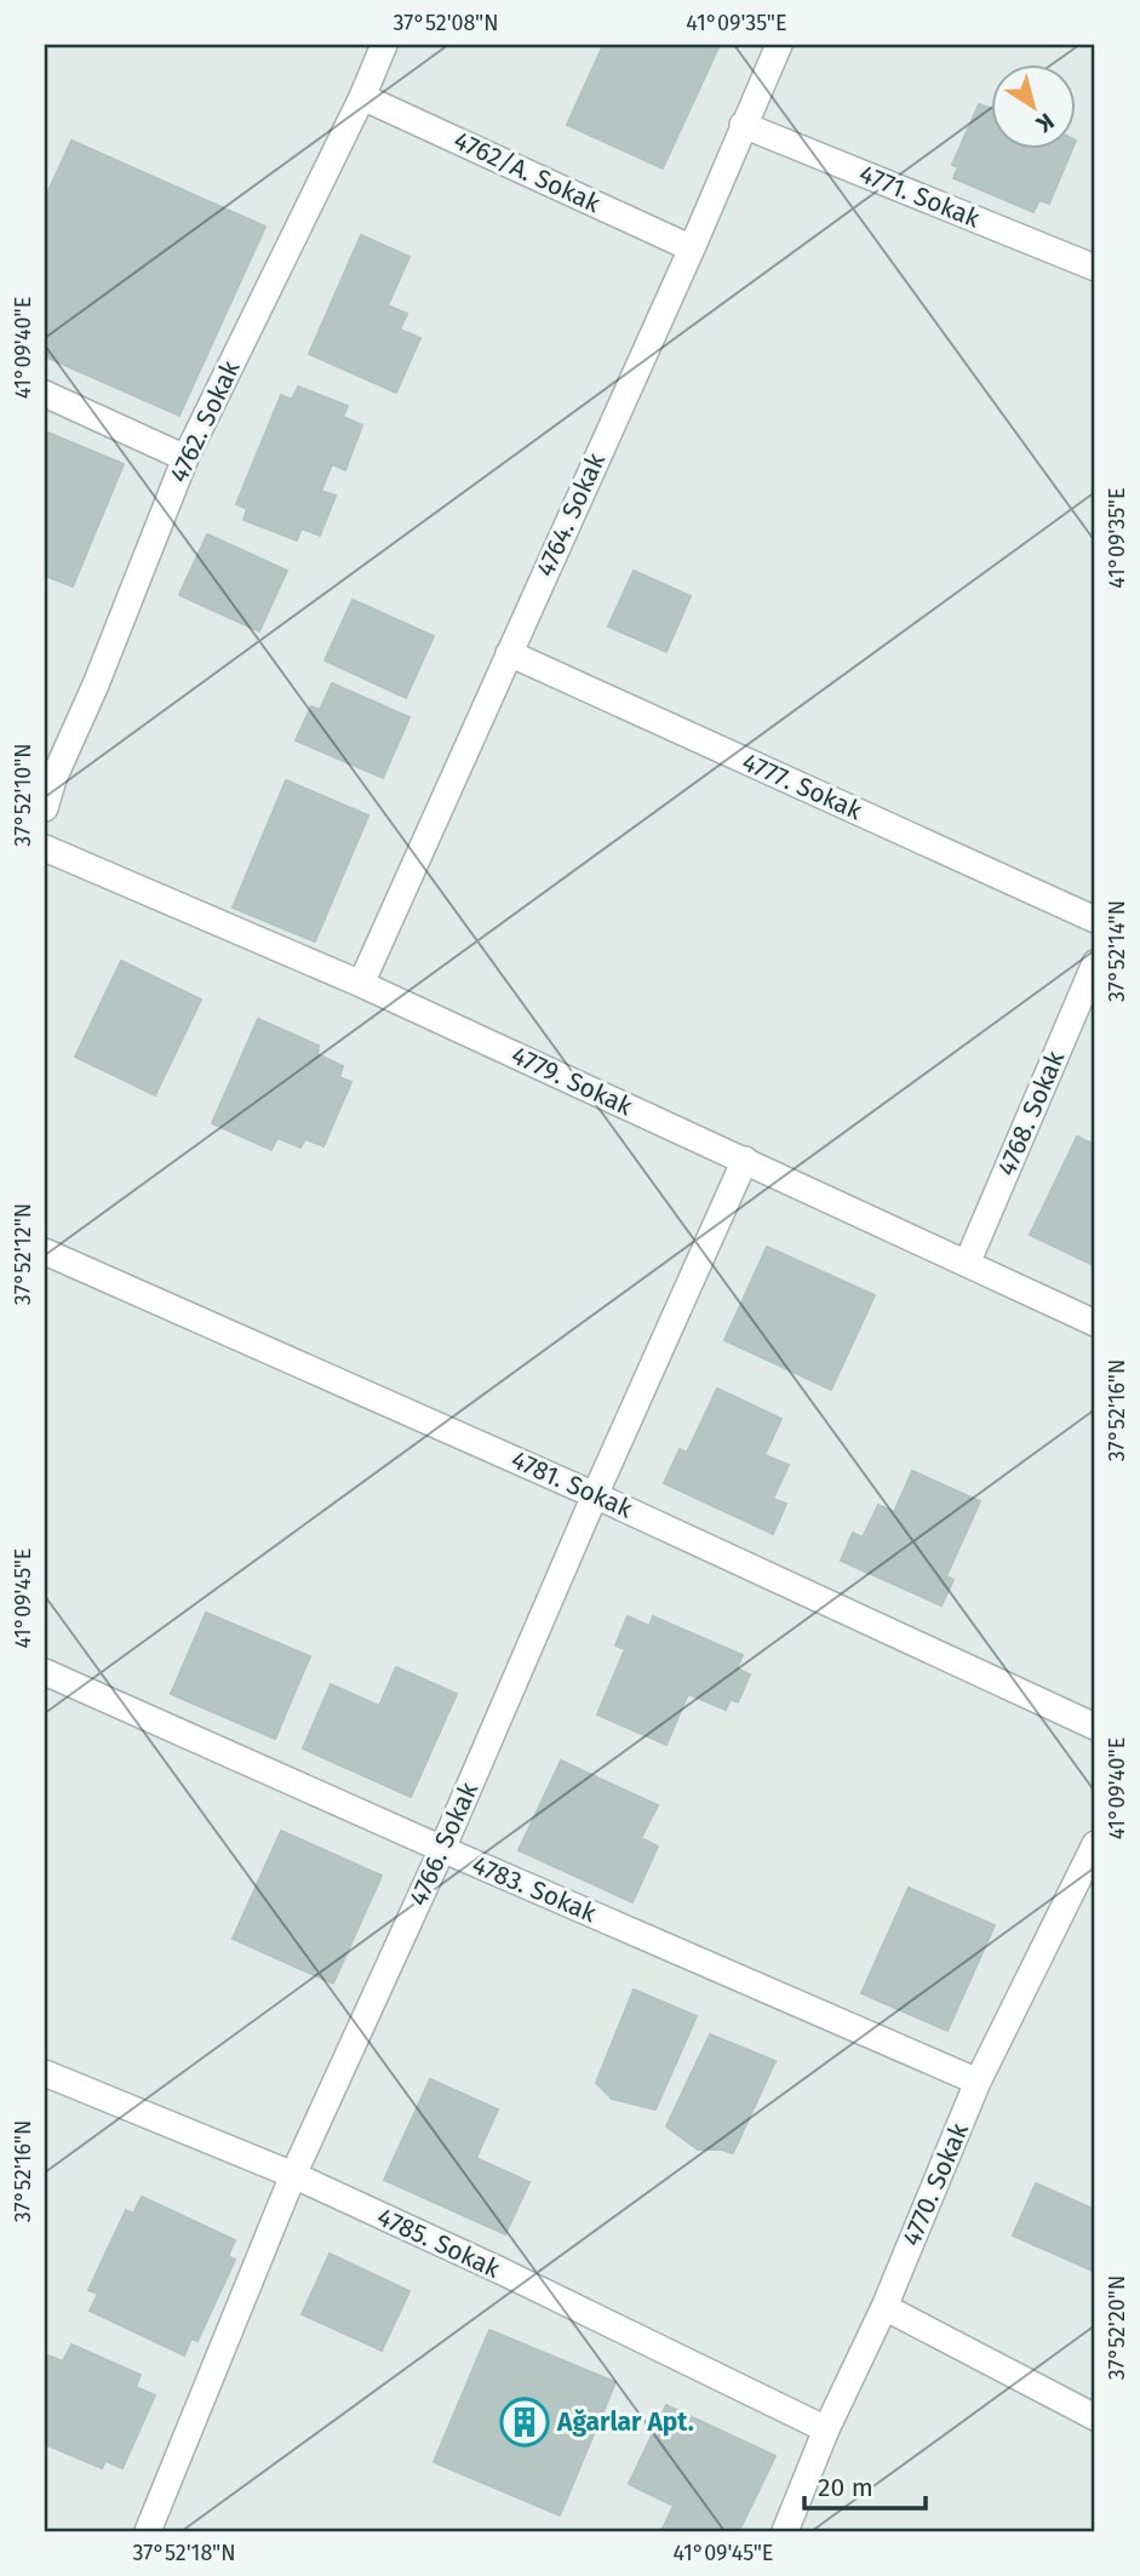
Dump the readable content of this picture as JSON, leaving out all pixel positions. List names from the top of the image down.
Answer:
{
  "streets": {
    "street": [
      "4762/A. Sokak",
      "4771. Sokak",
      "4762. Sokak",
      "4764. Sokak",
      "4777. Sokak",
      "4779. Sokak",
      "4768. Sokak",
      "4781. Sokak",
      "4766. Sokak",
      "4783. Sokak",
      "4770. Sokak",
      "4785. Sokak"
    ]
  },
  "crossings": [
    ["4762/A. Sokak", "4762. Sokak"],
    ["4762/A. Sokak", "4764. Sokak"],
    ["4771. Sokak", "4764. Sokak"],
    ["4764. Sokak", "4777. Sokak"],
    ["4764. Sokak", "4779. Sokak"],
    ["4779. Sokak", "4768. Sokak"],
    ["4779. Sokak", "4766. Sokak"],
    ["4781. Sokak", "4766. Sokak"],
    ["4766. Sokak", "4783. Sokak"],
    ["4766. Sokak", "4785. Sokak"],
    ["4783. Sokak", "4770. Sokak"],
    ["4770. Sokak", "4785. Sokak"]
  ],
  "places": {
    "building": ["Ağarlar Apt."]
  },
  "scale_bar": "20 m",
  "north": "bottom right",
  "coordinates": [
    "37°52'08\"N",
    "41°09'35\"E",
    "41°09'40\"E",
    "37°52'10\"N",
    "37°52'14\"N",
    "37°52'12\"N",
    "37°52'16\"N",
    "41°09'45\"E",
    "37°52'20\"N",
    "37°52'18\"N"
  ]
}
